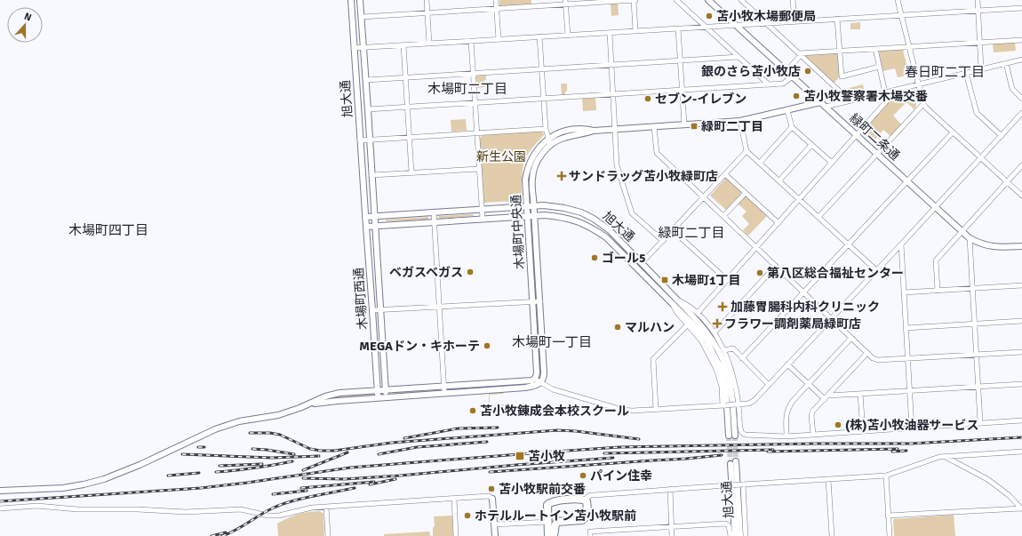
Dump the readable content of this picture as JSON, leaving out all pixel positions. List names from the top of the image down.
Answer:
{
  "streets": {
    "street": [
      "旭大通",
      "緑町二条通",
      "木場町中央通",
      "木場町西通"
    ]
  },
  "crossings": [
    ["旭大通", "木場町中央通"],
    ["旭大通", "木場町西通"],
    ["緑町二条通", "木場町中央通"]
  ],
  "districts": [
    "春日町二丁目",
    "木場町二丁目",
    "木場町四丁目",
    "緑町二丁目",
    "木場町一丁目"
  ],
  "parks": ["新生公園"],
  "places": {
    "other": [
      "苫小牧木場郵便局",
      "銀のさら苫小牧店",
      "苫小牧警察署木場交番",
      "セブン-イレブン",
      "ゴール5",
      "ベガスベガス",
      "第八区総合福祉センター",
      "マルハン",
      "MEGAドン・キホーテ",
      "苫小牧錬成会本校スクール",
      "(株)苫小牧油器サービス",
      "パイン住幸",
      "苫小牧駅前交番",
      "ホテルルートイン苫小牧駅前"
    ],
    "transit": ["緑町二丁目", "木場町1丁目", "苫小牧"],
    "health": ["サンドラッグ苫小牧緑町店", "加藤胃腸科内科クリニック", "フラワー調剤薬局緑町店"]
  },
  "north": "top"
}
